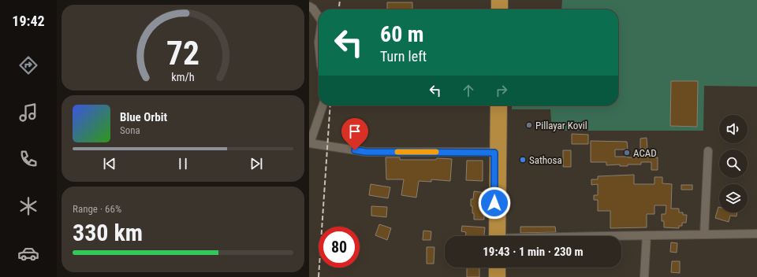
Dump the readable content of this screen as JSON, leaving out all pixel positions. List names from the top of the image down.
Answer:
{
  "places": ["Pillayar Kovil", "ACAD", "Sathosa"],
  "page": {
    "tabs": "19:42",
    "turn": ["60 m", "Turn left"],
    "song": ["Blue Orbit", "Sona"],
    "tile": ["Range · 66%", "330 km"],
    "limit": "80",
    "trip": "19:43 · 1 min · 230 m",
    "gauge": ["72", "km/h"]
  }
}
